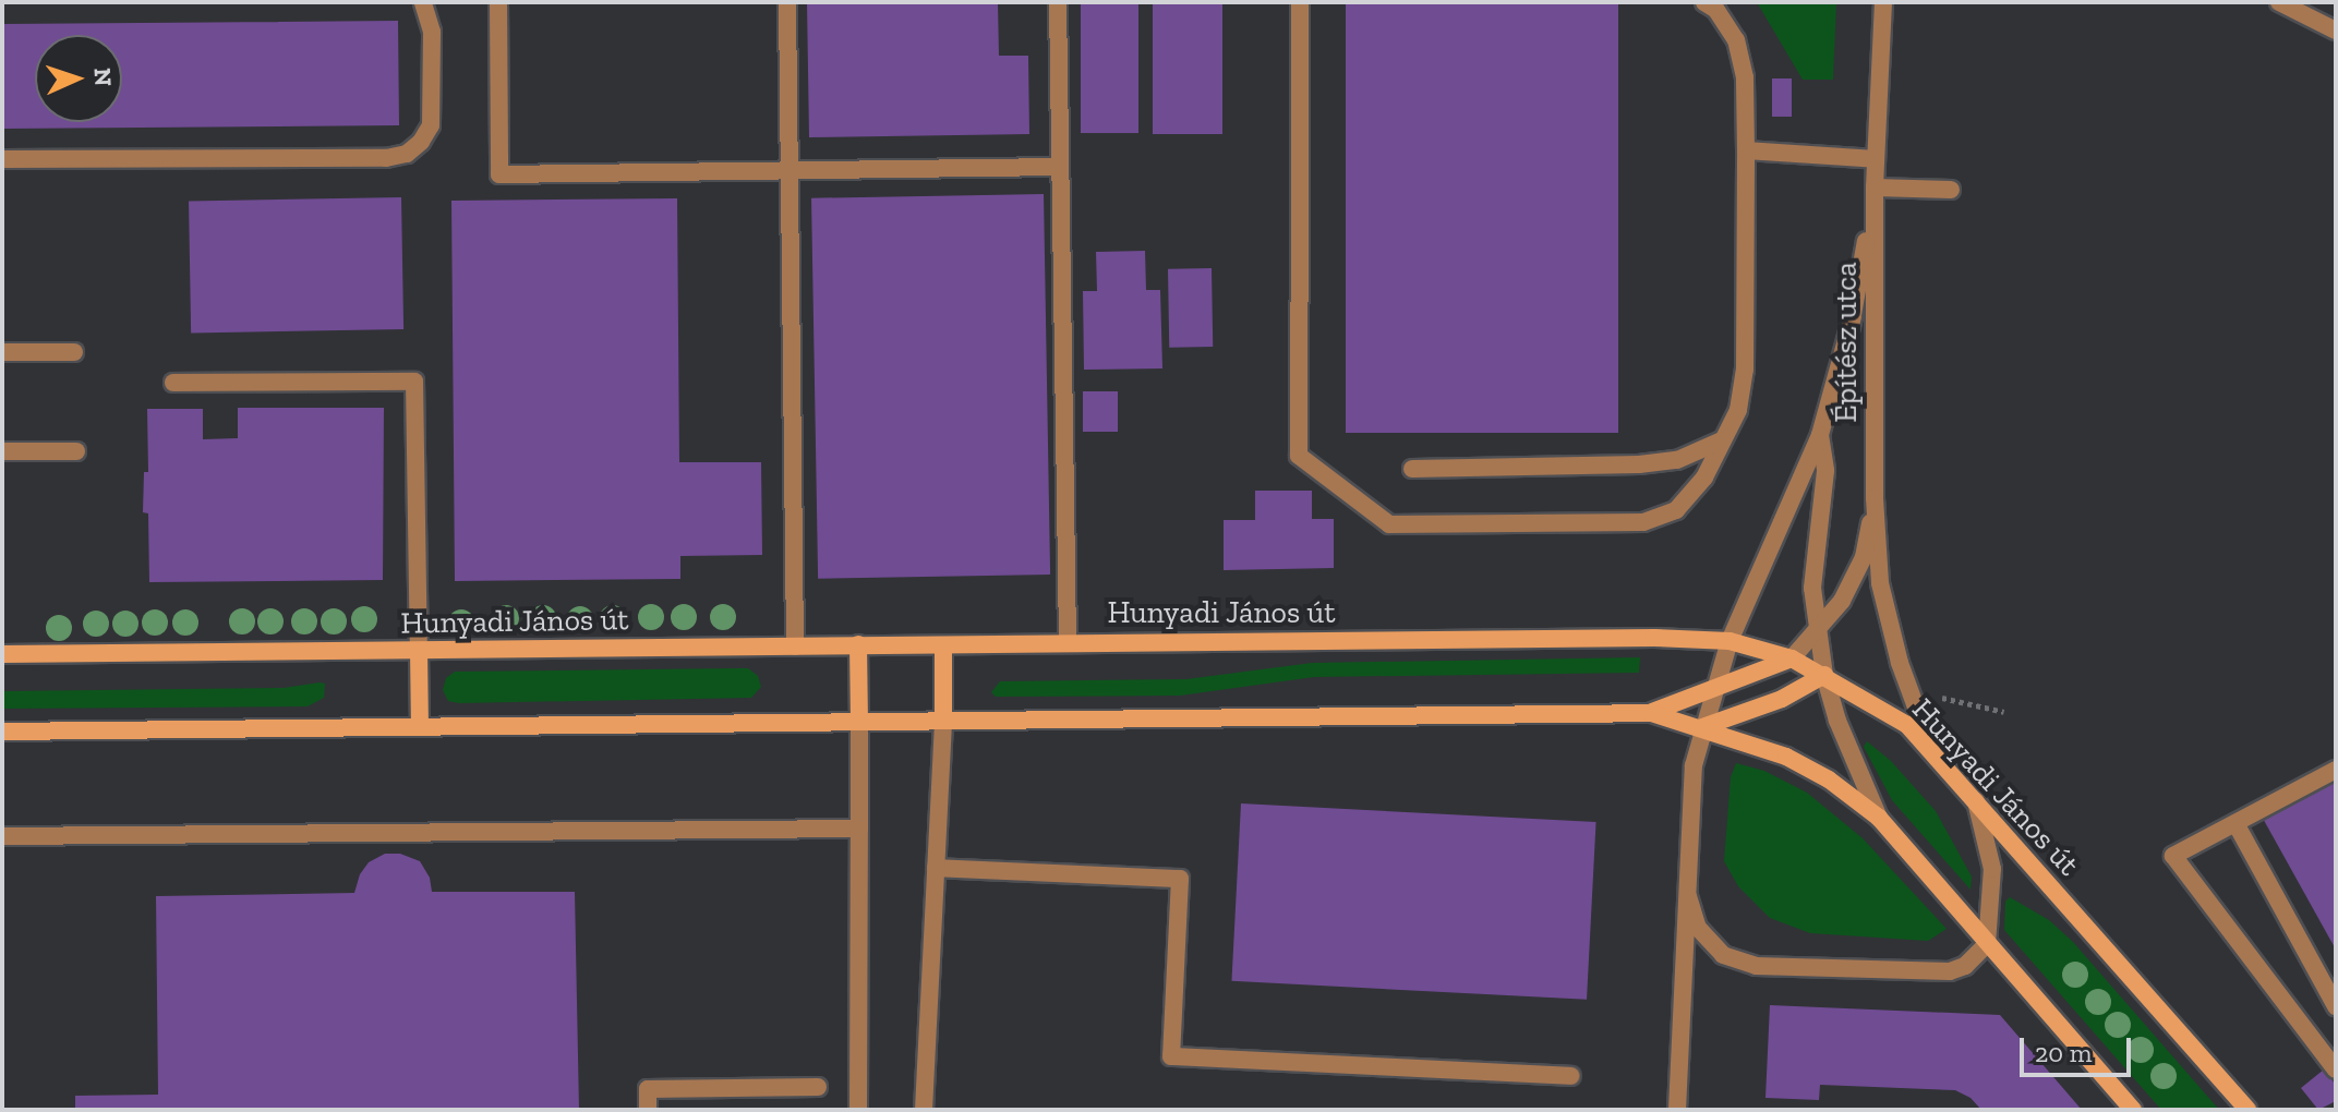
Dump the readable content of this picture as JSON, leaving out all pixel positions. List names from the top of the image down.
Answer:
{
  "streets": {
    "main road": ["Hunyadi János út"],
    "street": ["Építész utca"]
  },
  "crossings": [
    ["Építész utca", "Hunyadi János út"]
  ],
  "scale_bar": "20 m",
  "north": "right"
}
